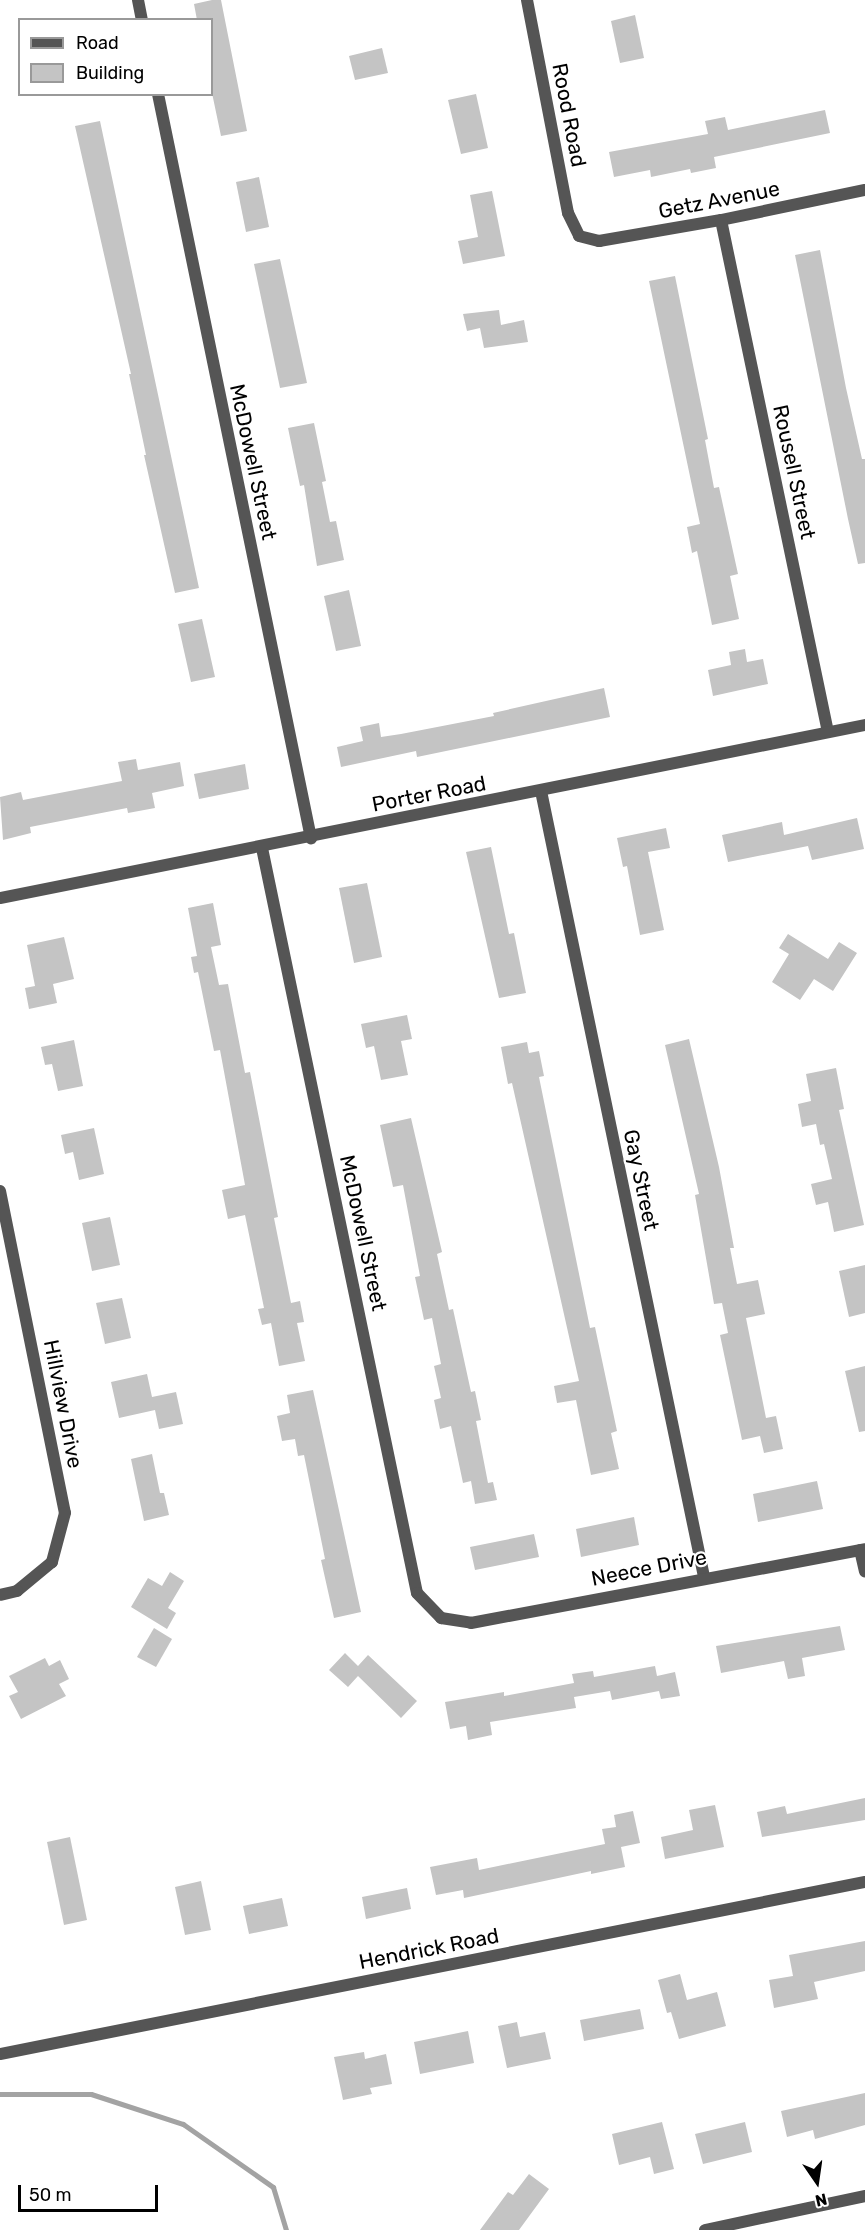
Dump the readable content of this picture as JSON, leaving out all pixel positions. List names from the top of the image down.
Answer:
{
  "streets": {
    "street": [
      "Rood Road",
      "Getz Avenue",
      "McDowell Street",
      "Rousell Street",
      "Porter Road",
      "Gay Street",
      "Hillview Drive",
      "Neece Drive",
      "Hendrick Road"
    ]
  },
  "crossings": [
    ["Rood Road", "Getz Avenue"],
    ["Getz Avenue", "Rousell Street"],
    ["McDowell Street", "Porter Road"],
    ["McDowell Street", "Neece Drive"],
    ["Rousell Street", "Porter Road"],
    ["Porter Road", "Gay Street"],
    ["Gay Street", "Neece Drive"]
  ],
  "legend": ["Road", "Building"],
  "scale_bar": "50 m",
  "north": "bottom"
}
